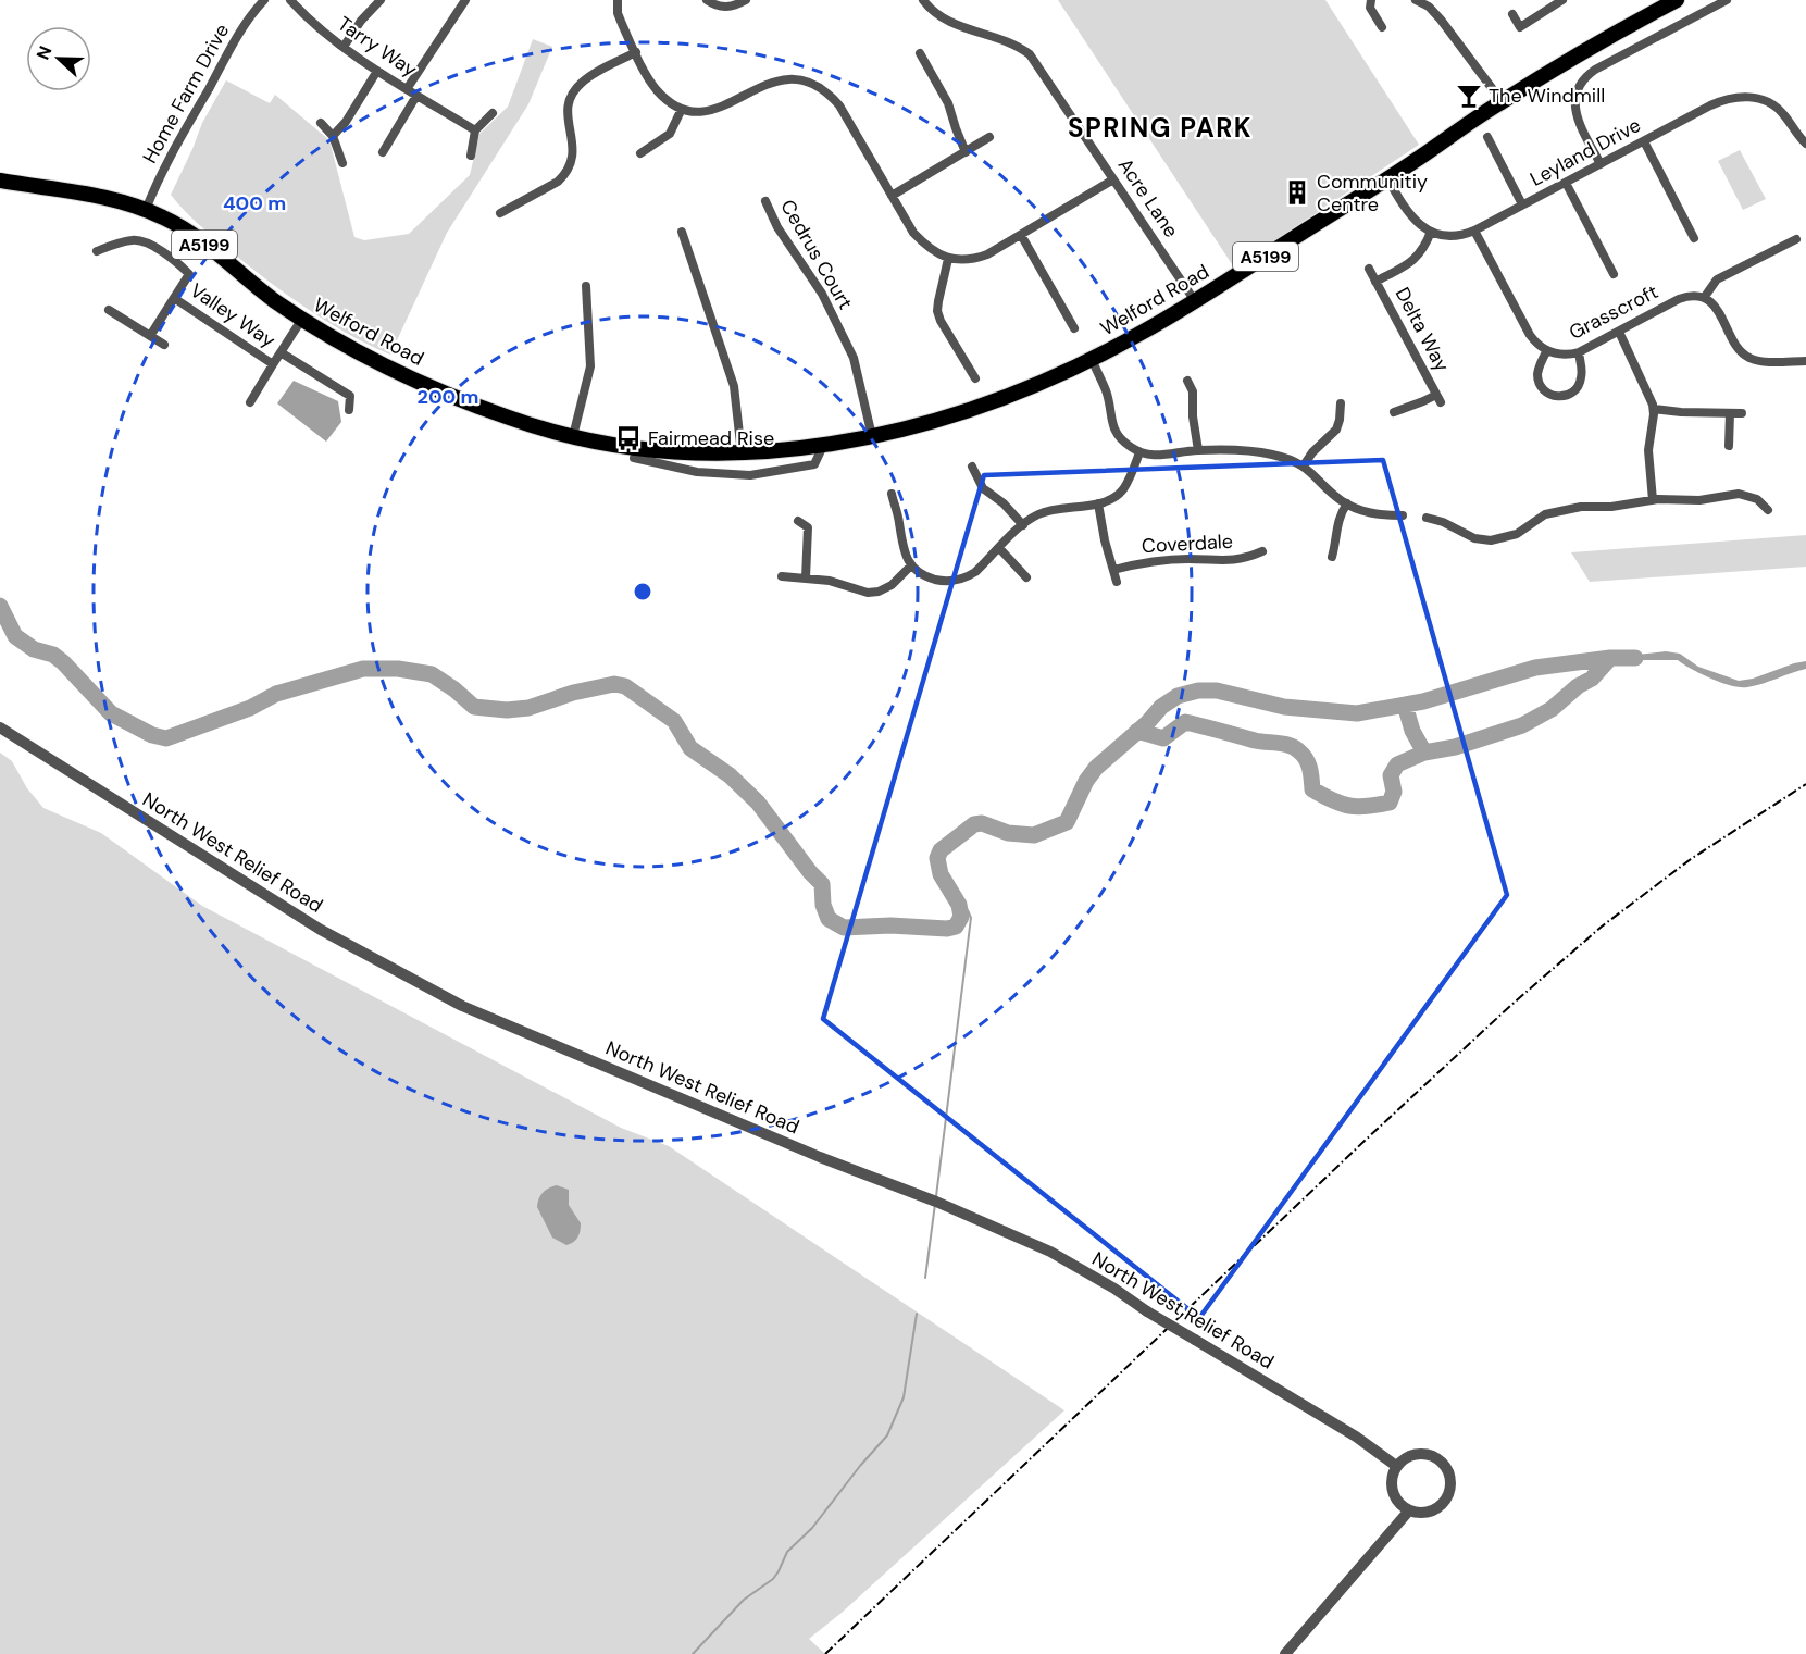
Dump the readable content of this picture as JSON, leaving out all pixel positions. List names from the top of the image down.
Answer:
{
  "streets": {
    "main road": ["A5199", "Welford Road"],
    "street": [
      "Tarry Way",
      "Home Farm Drive",
      "Leyland Drive",
      "Acre Lane",
      "Cedrus Court",
      "Grasscroft",
      "Valley Way",
      "Delta Way",
      "Coverdale",
      "North West Relief Road"
    ]
  },
  "crossings": [
    ["Home Farm Drive", "Welford Road"],
    ["Leyland Drive", "Grasscroft"],
    ["Leyland Drive", "Delta Way"],
    ["Acre Lane", "Welford Road"],
    ["Cedrus Court", "Welford Road"],
    ["Welford Road", "Valley Way"]
  ],
  "districts": ["SPRING PARK"],
  "places": {
    "bar": ["The Windmill"],
    "building": ["Communitiy Centre"],
    "bus stop": ["Fairmead Rise"]
  },
  "north": "left",
  "rings": ["400 m", "200 m"]
}
